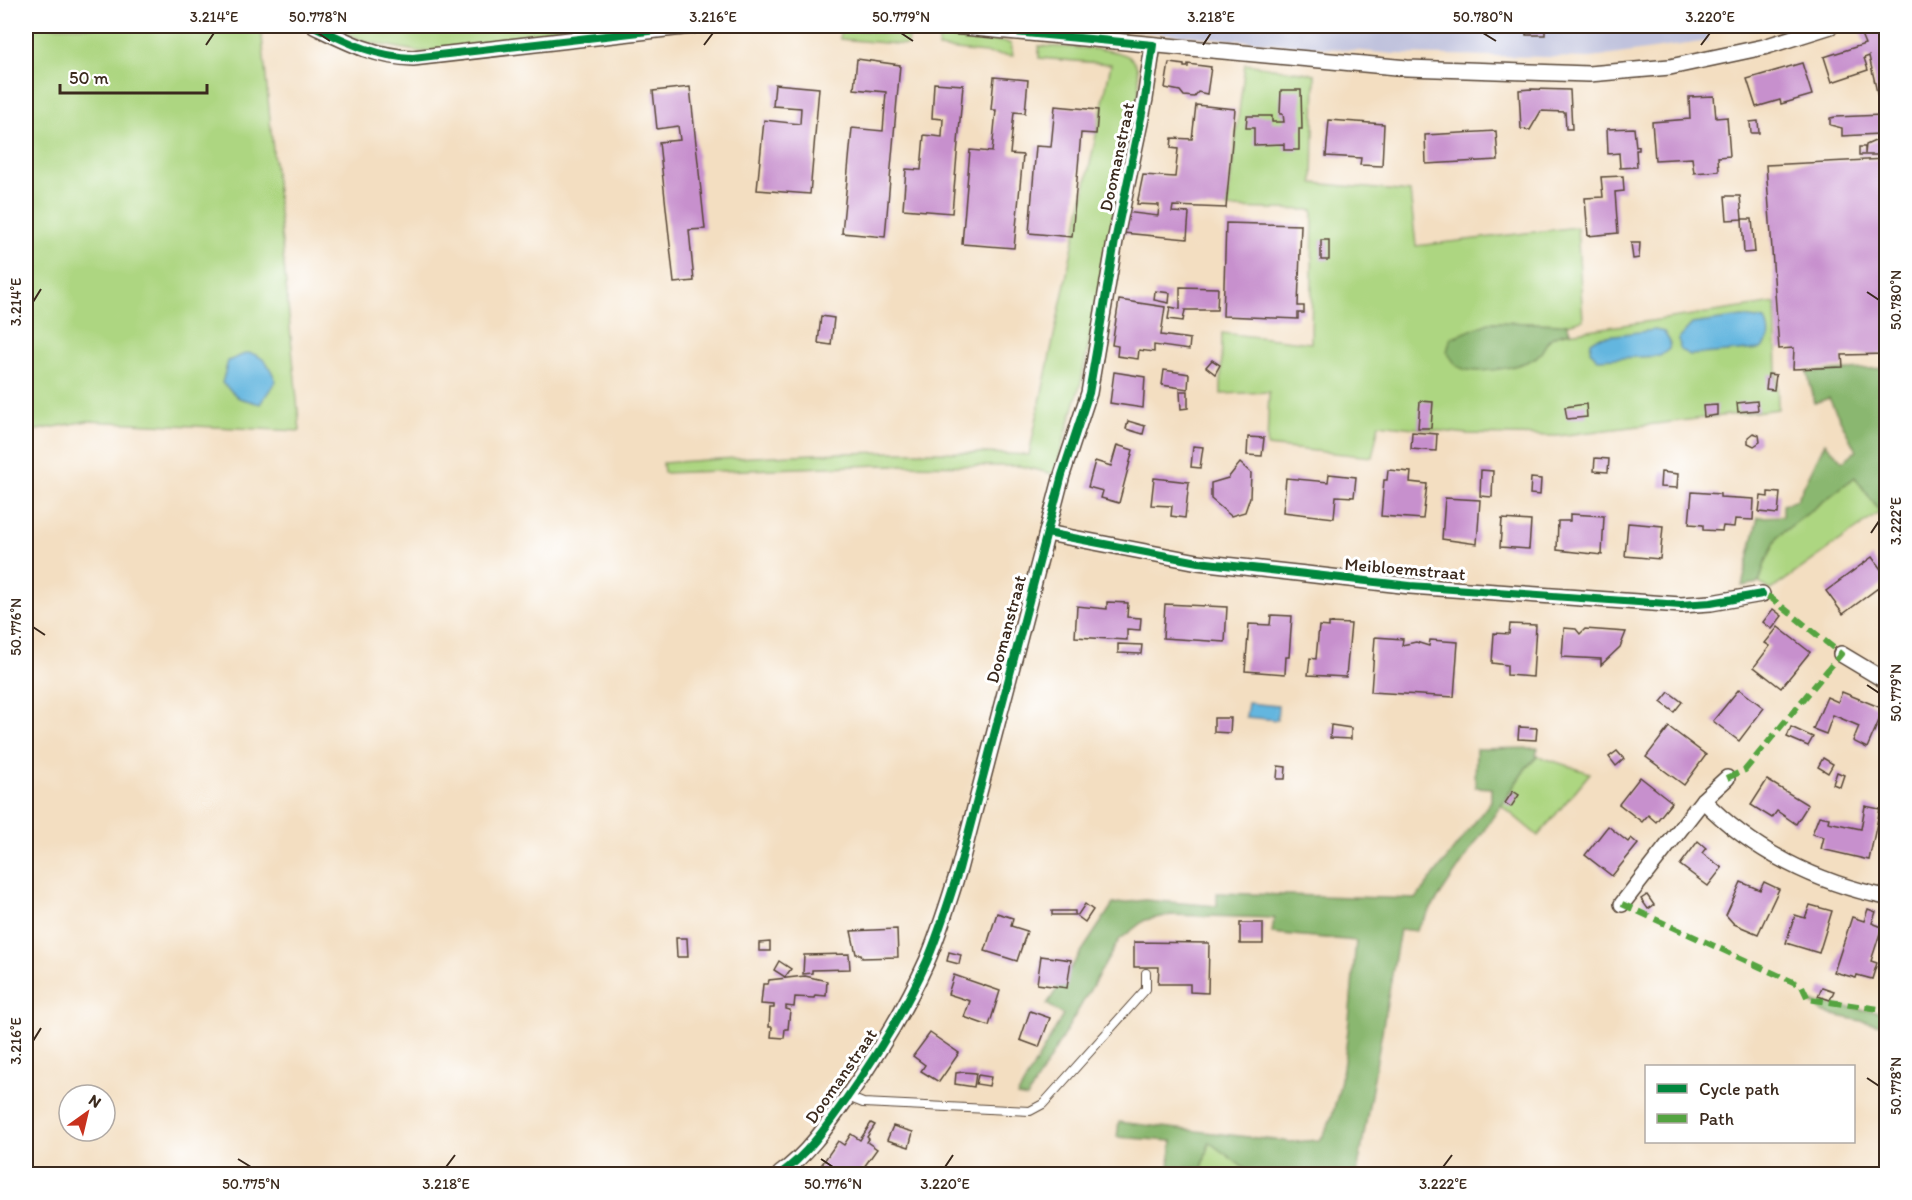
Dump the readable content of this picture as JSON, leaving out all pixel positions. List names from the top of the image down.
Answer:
{
  "streets": {
    "street": ["Doomanstraat", "Meibloemstraat"]
  },
  "crossings": [
    ["Doomanstraat", "Meibloemstraat"]
  ],
  "legend": ["Cycle path", "Path"],
  "scale_bar": "50 m",
  "north": "top right",
  "coordinates": [
    "3.214°E",
    "50.778°N",
    "3.216°E",
    "50.779°N",
    "3.218°E",
    "50.780°N",
    "3.220°E",
    "3.222°E",
    "50.776°N",
    "50.775°N"
  ]
}
